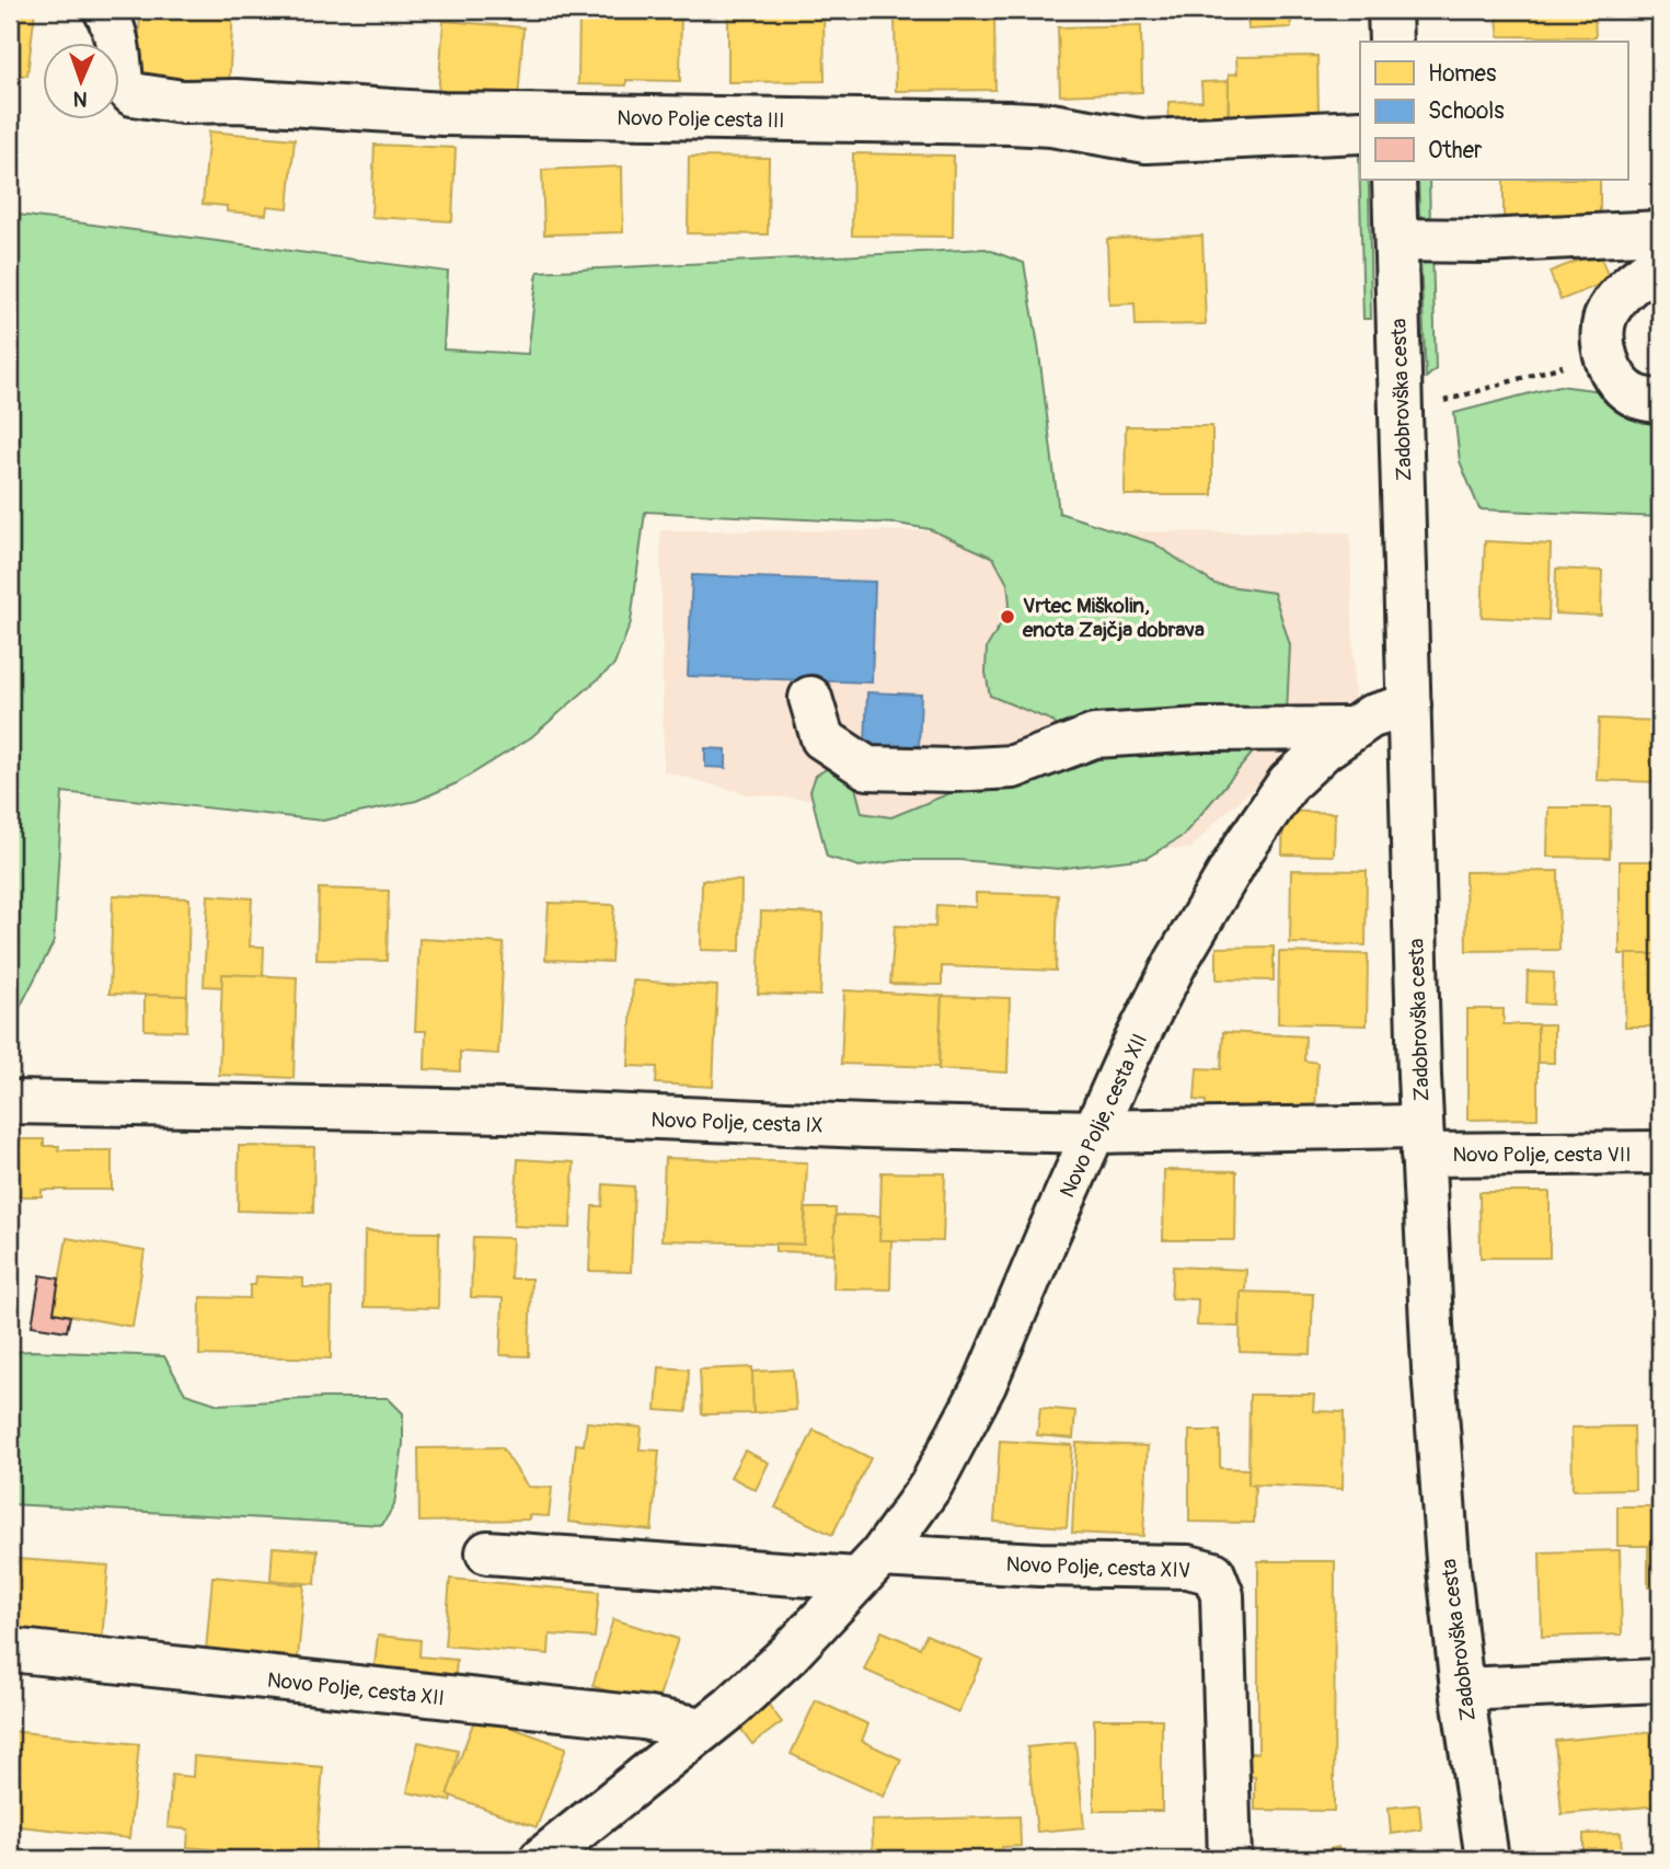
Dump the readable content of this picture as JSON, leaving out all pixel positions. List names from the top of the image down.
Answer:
{
  "streets": {
    "street": [
      "Novo Polje cesta III",
      "Zadobrovška cesta",
      "Novo Polje, cesta XII",
      "Novo Polje, cesta IX",
      "Novo Polje, cesta VII",
      "Novo Polje, cesta XIV"
    ]
  },
  "crossings": [
    ["Zadobrovška cesta", "Novo Polje, cesta XII"],
    ["Zadobrovška cesta", "Novo Polje, cesta IX"],
    ["Zadobrovška cesta", "Novo Polje, cesta VII"],
    ["Novo Polje, cesta XII", "Novo Polje, cesta IX"],
    ["Novo Polje, cesta XII", "Novo Polje, cesta XIV"],
    ["Novo Polje, cesta IX", "Novo Polje, cesta VII"]
  ],
  "places": ["Vrtec Miškolin, enota Zajčja dobrava"],
  "legend": ["Homes", "Schools", "Other"],
  "north": "bottom"
}
